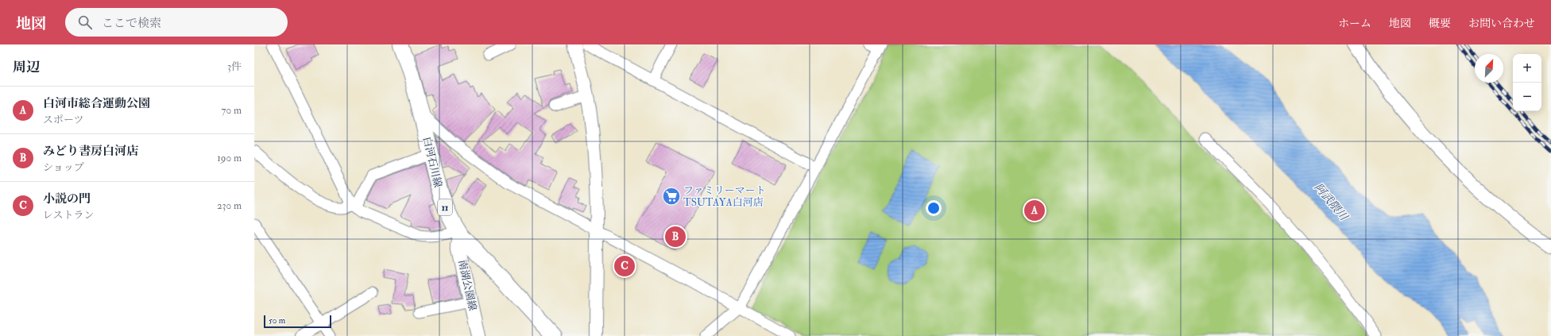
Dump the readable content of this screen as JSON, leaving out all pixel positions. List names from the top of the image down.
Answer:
{
  "streets": {
    "main road": ["白河石川線", "11", "南湖公園線"]
  },
  "crossings": [
    ["白河石川線", "南湖公園線"]
  ],
  "water": ["阿武隈川"],
  "places": {
    "supermarket": ["ファミリーマート TSUTAYA白河店"]
  },
  "scale_bar": "50 m",
  "north": "top right",
  "page": {
    "header": "地図",
    "search": "ここで検索",
    "nav": [
      "ホーム",
      "地図",
      "概要",
      "お問い合わせ"
    ],
    "heading": ["周辺", "3件"],
    "map_buttons": ["+", "−"],
    "list": [
      {
        "mark": "A",
        "name": "白河市総合運動公園",
        "note": "スポーツ",
        "value": "70 m"
      },
      {
        "mark": "B",
        "name": "みどり書房白河店",
        "note": "ショップ",
        "value": "190 m"
      },
      {
        "mark": "C",
        "name": "小説の門",
        "note": "レストラン",
        "value": "230 m"
      }
    ],
    "pins": ["A", "B", "C"],
    "scale": "50 m"
  }
}
